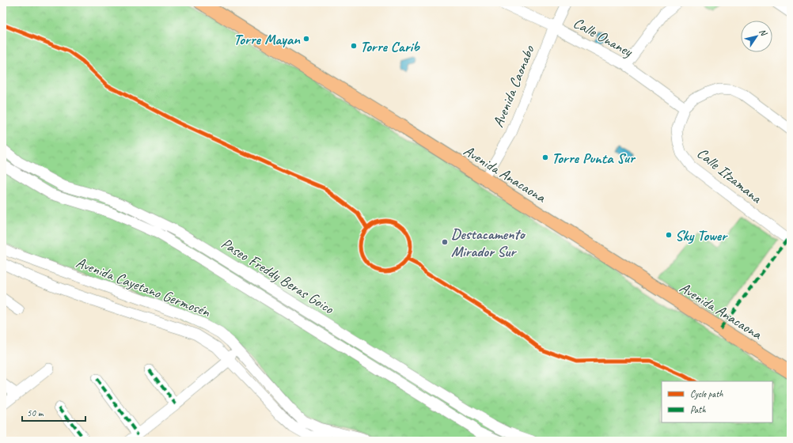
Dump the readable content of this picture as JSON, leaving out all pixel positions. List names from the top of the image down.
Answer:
{
  "streets": {
    "main road": ["Avenida Anacaona"],
    "street": [
      "Calle Onaney",
      "Avenida Caonabo",
      "Calle Itzamana",
      "Paseo Freddy Beras Goico",
      "Avenida Cayetano Germosén"
    ]
  },
  "crossings": [
    ["Calle Onaney", "Avenida Caonabo"],
    ["Calle Onaney", "Calle Itzamana"],
    ["Avenida Caonabo", "Avenida Anacaona"]
  ],
  "places": [
    "Torre Mayan",
    "Torre Carib",
    "Torre Punta Sur",
    "Sky Tower",
    "Destacamento Mirador Sur"
  ],
  "legend": ["Cycle path", "Path"],
  "scale_bar": "50 m",
  "north": "top right"
}
